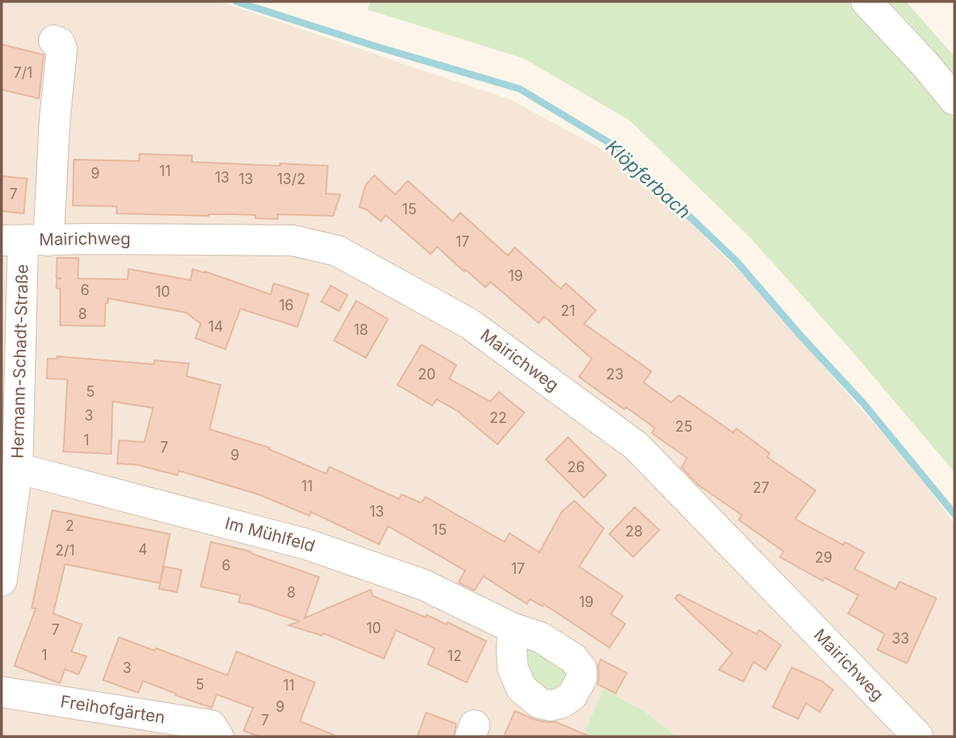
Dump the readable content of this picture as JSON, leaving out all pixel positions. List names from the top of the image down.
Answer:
{
  "streets": {
    "street": [
      "Mairichweg",
      "Hermann-Schadt-Straße",
      "Im Mühlfeld",
      "Freihofgärten"
    ]
  },
  "crossings": [
    ["Mairichweg", "Hermann-Schadt-Straße"],
    ["Hermann-Schadt-Straße", "Im Mühlfeld"]
  ],
  "water": ["Klöpferbach"],
  "house_numbers": [
    "7/1",
    "11",
    "9",
    "13",
    "13",
    "13/2",
    "7",
    "15",
    "17",
    "19",
    "6",
    "10",
    "16",
    "21",
    "8",
    "14",
    "18",
    "20",
    "23",
    "5",
    "3",
    "22",
    "25",
    "1",
    "7",
    "9",
    "26",
    "11",
    "27",
    "13",
    "2",
    "15",
    "28",
    "4",
    "2/1",
    "29",
    "6",
    "17",
    "8",
    "19",
    "10",
    "7",
    "33",
    "1",
    "12",
    "3",
    "5",
    "11",
    "9",
    "7"
  ]
}
